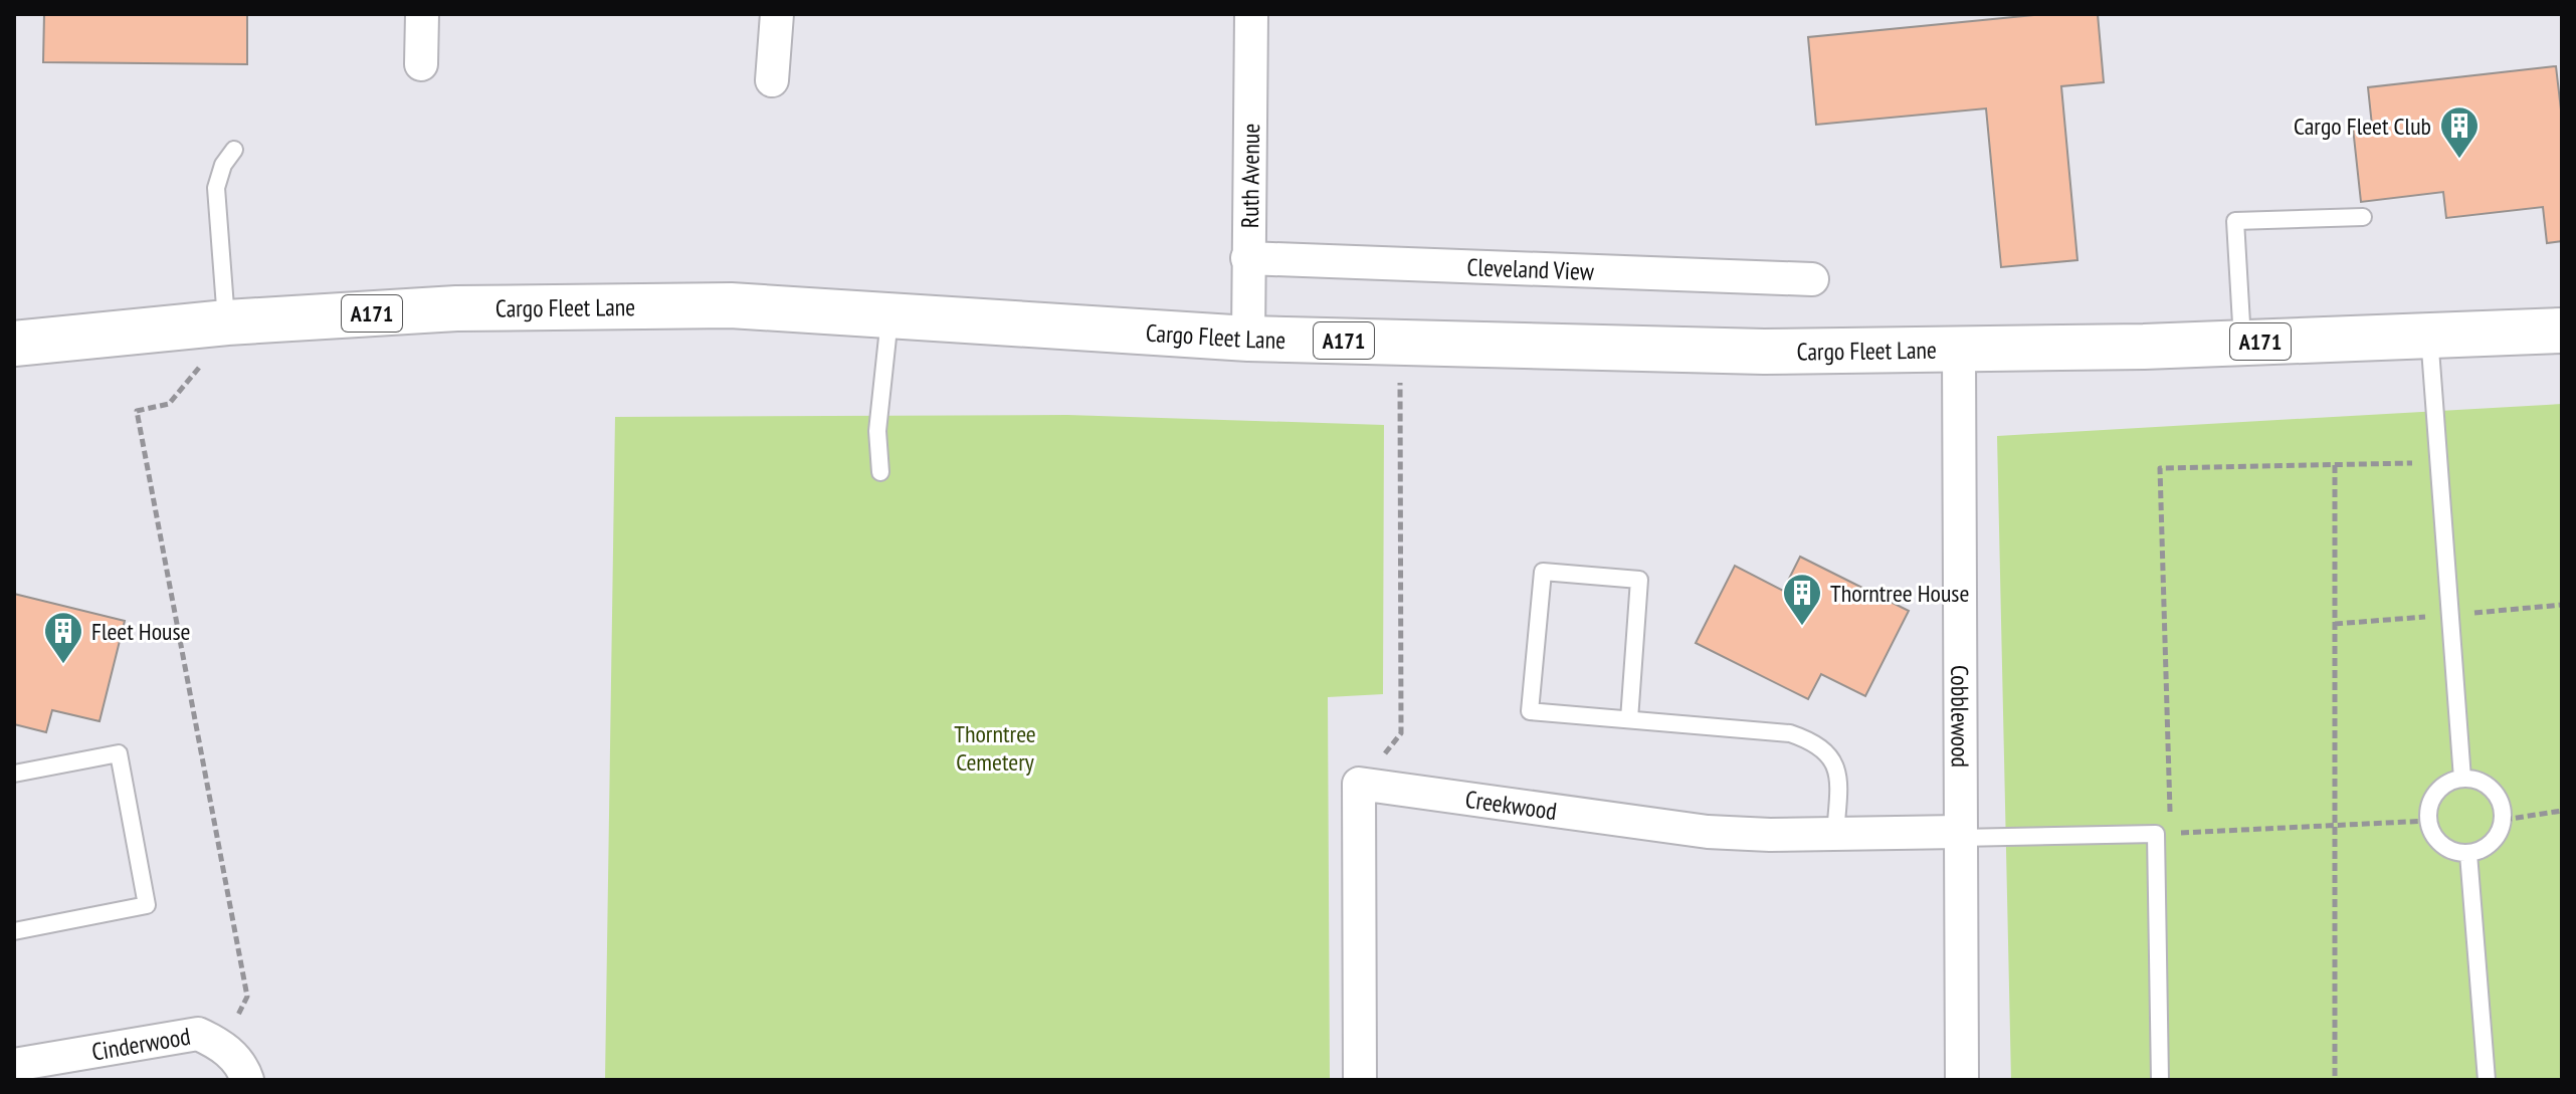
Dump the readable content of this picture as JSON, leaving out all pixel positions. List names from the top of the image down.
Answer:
{
  "streets": {
    "main road": ["Cargo Fleet Lane", "A171"],
    "street": [
      "Ruth Avenue",
      "Cleveland View",
      "Cobblewood",
      "Creekwood",
      "Cinderwood"
    ]
  },
  "crossings": [
    ["Ruth Avenue", "Cleveland View"],
    ["Ruth Avenue", "Cargo Fleet Lane"],
    ["Cargo Fleet Lane", "Cobblewood"],
    ["Cobblewood", "Creekwood"]
  ],
  "parks": ["Thorntree Cemetery"],
  "places": {
    "building": ["Cargo Fleet Club", "Thorntree House", "Fleet House"]
  }
}
